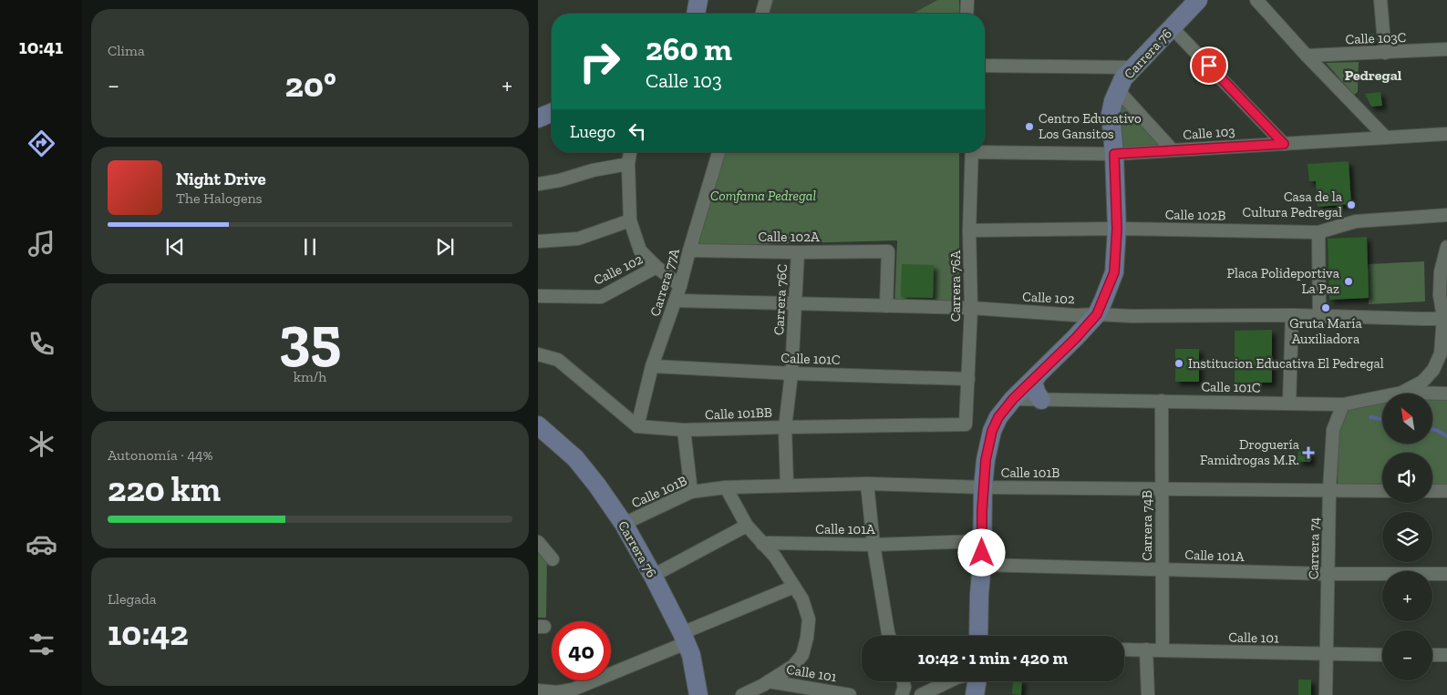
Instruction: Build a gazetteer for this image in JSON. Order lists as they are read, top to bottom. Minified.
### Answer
{"streets":{"street":["Calle 103C","Carrera 76","Calle 103","Calle 102B","Calle 102A","Calle 102","Carrera 77A","Carrera 76A","Carrera 76C","Calle 101C","Calle 101BB","Calle 101B","Carrera 74B","Calle 101A","Carrera 74","Calle 101"]},"crossings":[["Carrera 76","Calle 103"],["Carrera 76","Calle 102B"],["Carrera 76","Calle 102"],["Carrera 76","Calle 101C"],["Carrera 76","Calle 101B"],["Carrera 76","Calle 101A"],["Calle 102B","Carrera 76A"],["Calle 102A","Calle 102"],["Calle 102A","Carrera 77A"],["Calle 102A","Carrera 76C"],["Calle 102","Carrera 77A"],["Calle 102","Carrera 76A"],["Calle 102","Carrera 76C"],["Carrera 77A","Calle 101C"],["Carrera 77A","Calle 101BB"],["Carrera 76A","Calle 101C"],["Carrera 76A","Calle 101BB"],["Carrera 76C","Calle 101C"],["Carrera 76C","Calle 101BB"],["Carrera 76C","Calle 101B"],["Calle 101C","Carrera 74B"],["Calle 101C","Carrera 74"],["Calle 101B","Carrera 74B"],["Calle 101B","Carrera 74"],["Carrera 74B","Calle 101A"],["Carrera 74B","Calle 101"],["Calle 101A","Carrera 74"],["Carrera 74","Calle 101"]],"districts":["Pedregal"],"parks":["Comfama Pedregal"],"places":{"other":["Centro Educativo Los Gansitos","Casa de la Cultura Pedregal","Placa Polideportiva La Paz","Gruta María Auxiliadora","Institucion Educativa El Pedregal"],"health":["Droguería Famidrogas M.R."]},"north":"top left","page":{"tabs":"10:41","tile":["Clima",["35","km/h"],["Autonomía · 44%","220 km"],["Llegada","10:42"]],"turn":["260 m","Calle 103"],"heat":["−","20°","+"],"then":"Luego","song":["Night Drive","The Halogens"],"map_buttons":["+","−"],"limit":"40","trip":"10:42 · 1 min · 420 m"}}
